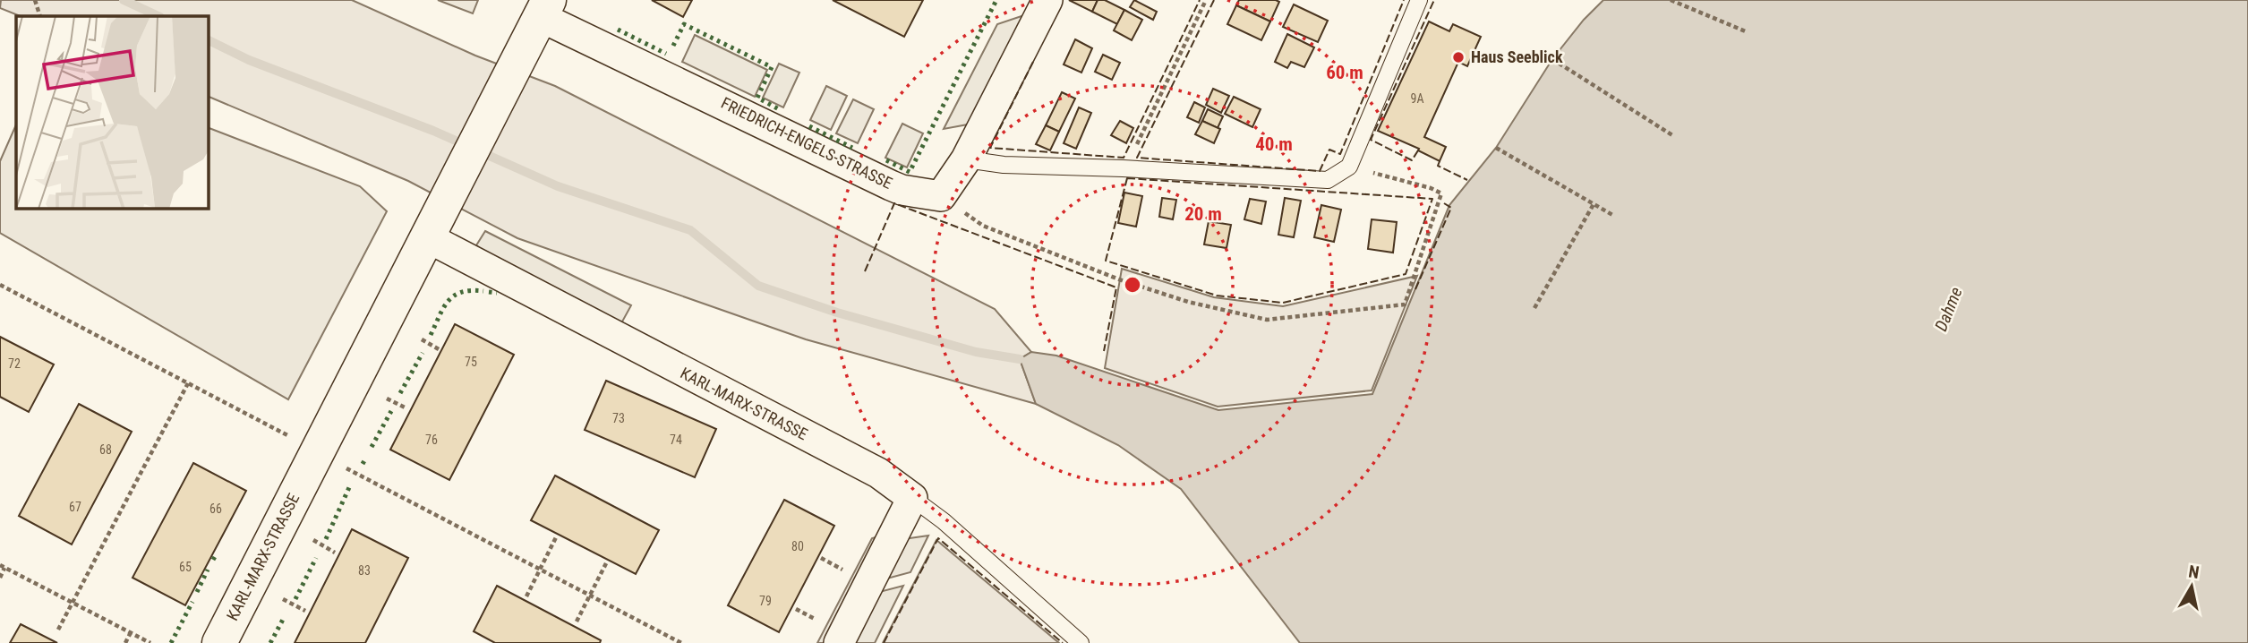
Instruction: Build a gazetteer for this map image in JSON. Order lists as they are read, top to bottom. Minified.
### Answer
{"streets":{"main road":["FRIEDRICH-ENGELS-STRASSE","KARL-MARX-STRASSE"]},"crossings":[["FRIEDRICH-ENGELS-STRASSE","KARL-MARX-STRASSE"]],"water":["Dahme"],"places":["Haus Seeblick"],"house_numbers":["9A","75","72","73","76","74","68","67","66","80","65","83","79"],"north":"top","rings":["60 m","40 m","20 m"]}
